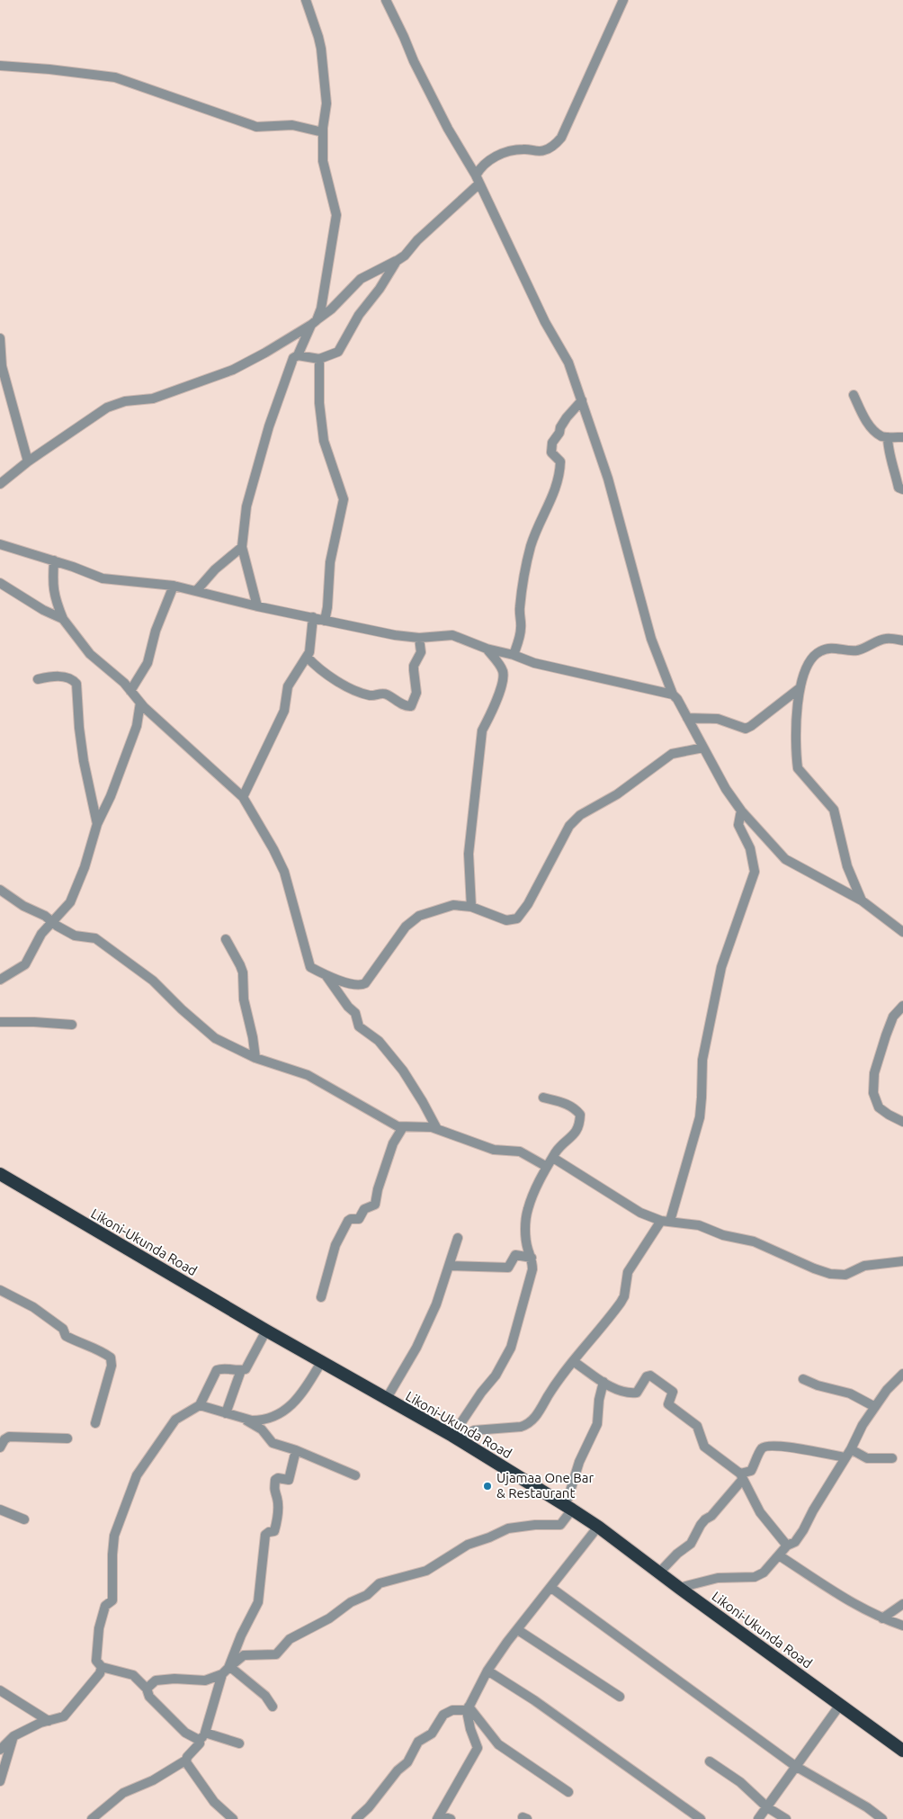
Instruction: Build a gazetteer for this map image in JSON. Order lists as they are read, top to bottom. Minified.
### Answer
{"streets":{"highway":["Likoni-Ukunda Road"]},"places":["Ujamaa One Bar & Restaurant"]}
